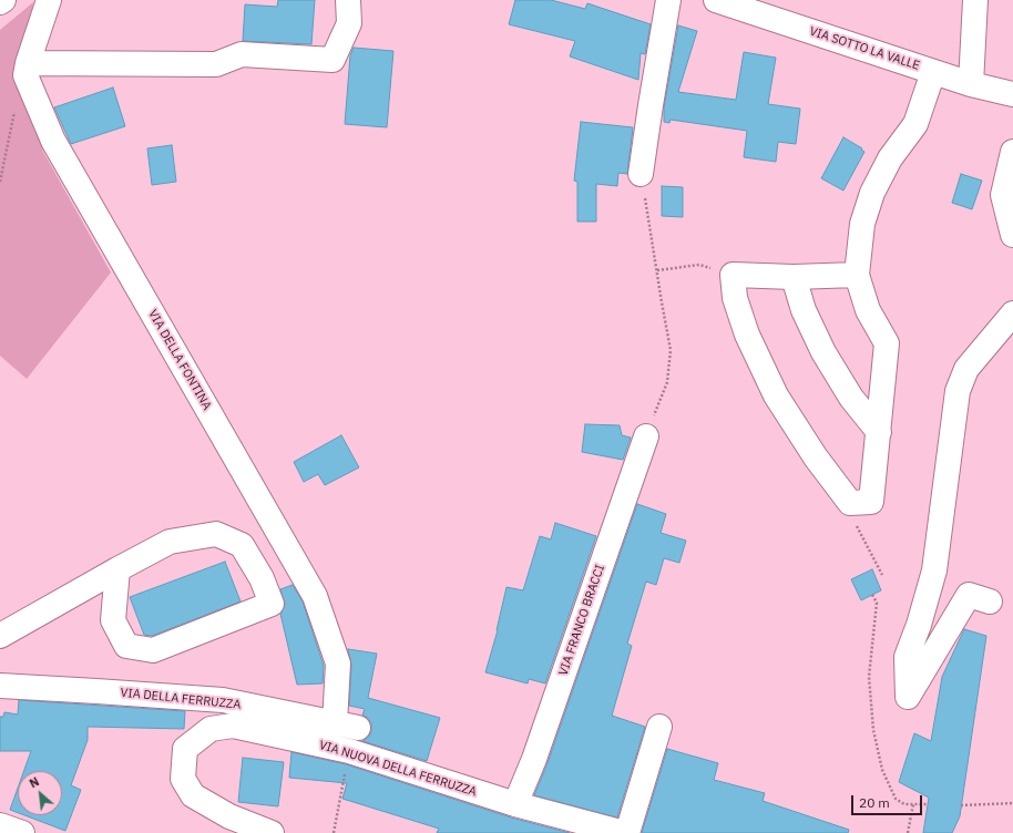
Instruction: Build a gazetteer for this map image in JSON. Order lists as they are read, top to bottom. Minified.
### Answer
{"streets":{"street":["VIA SOTTO LA VALLE","VIA DELLA FONTINA","VIA FRANCO BRACCI","VIA DELLA FERRUZZA","VIA NUOVA DELLA FERRUZZA"]},"crossings":[["VIA DELLA FONTINA","VIA DELLA FERRUZZA"],["VIA FRANCO BRACCI","VIA NUOVA DELLA FERRUZZA"]],"scale_bar":"20 m","north":"top left"}
